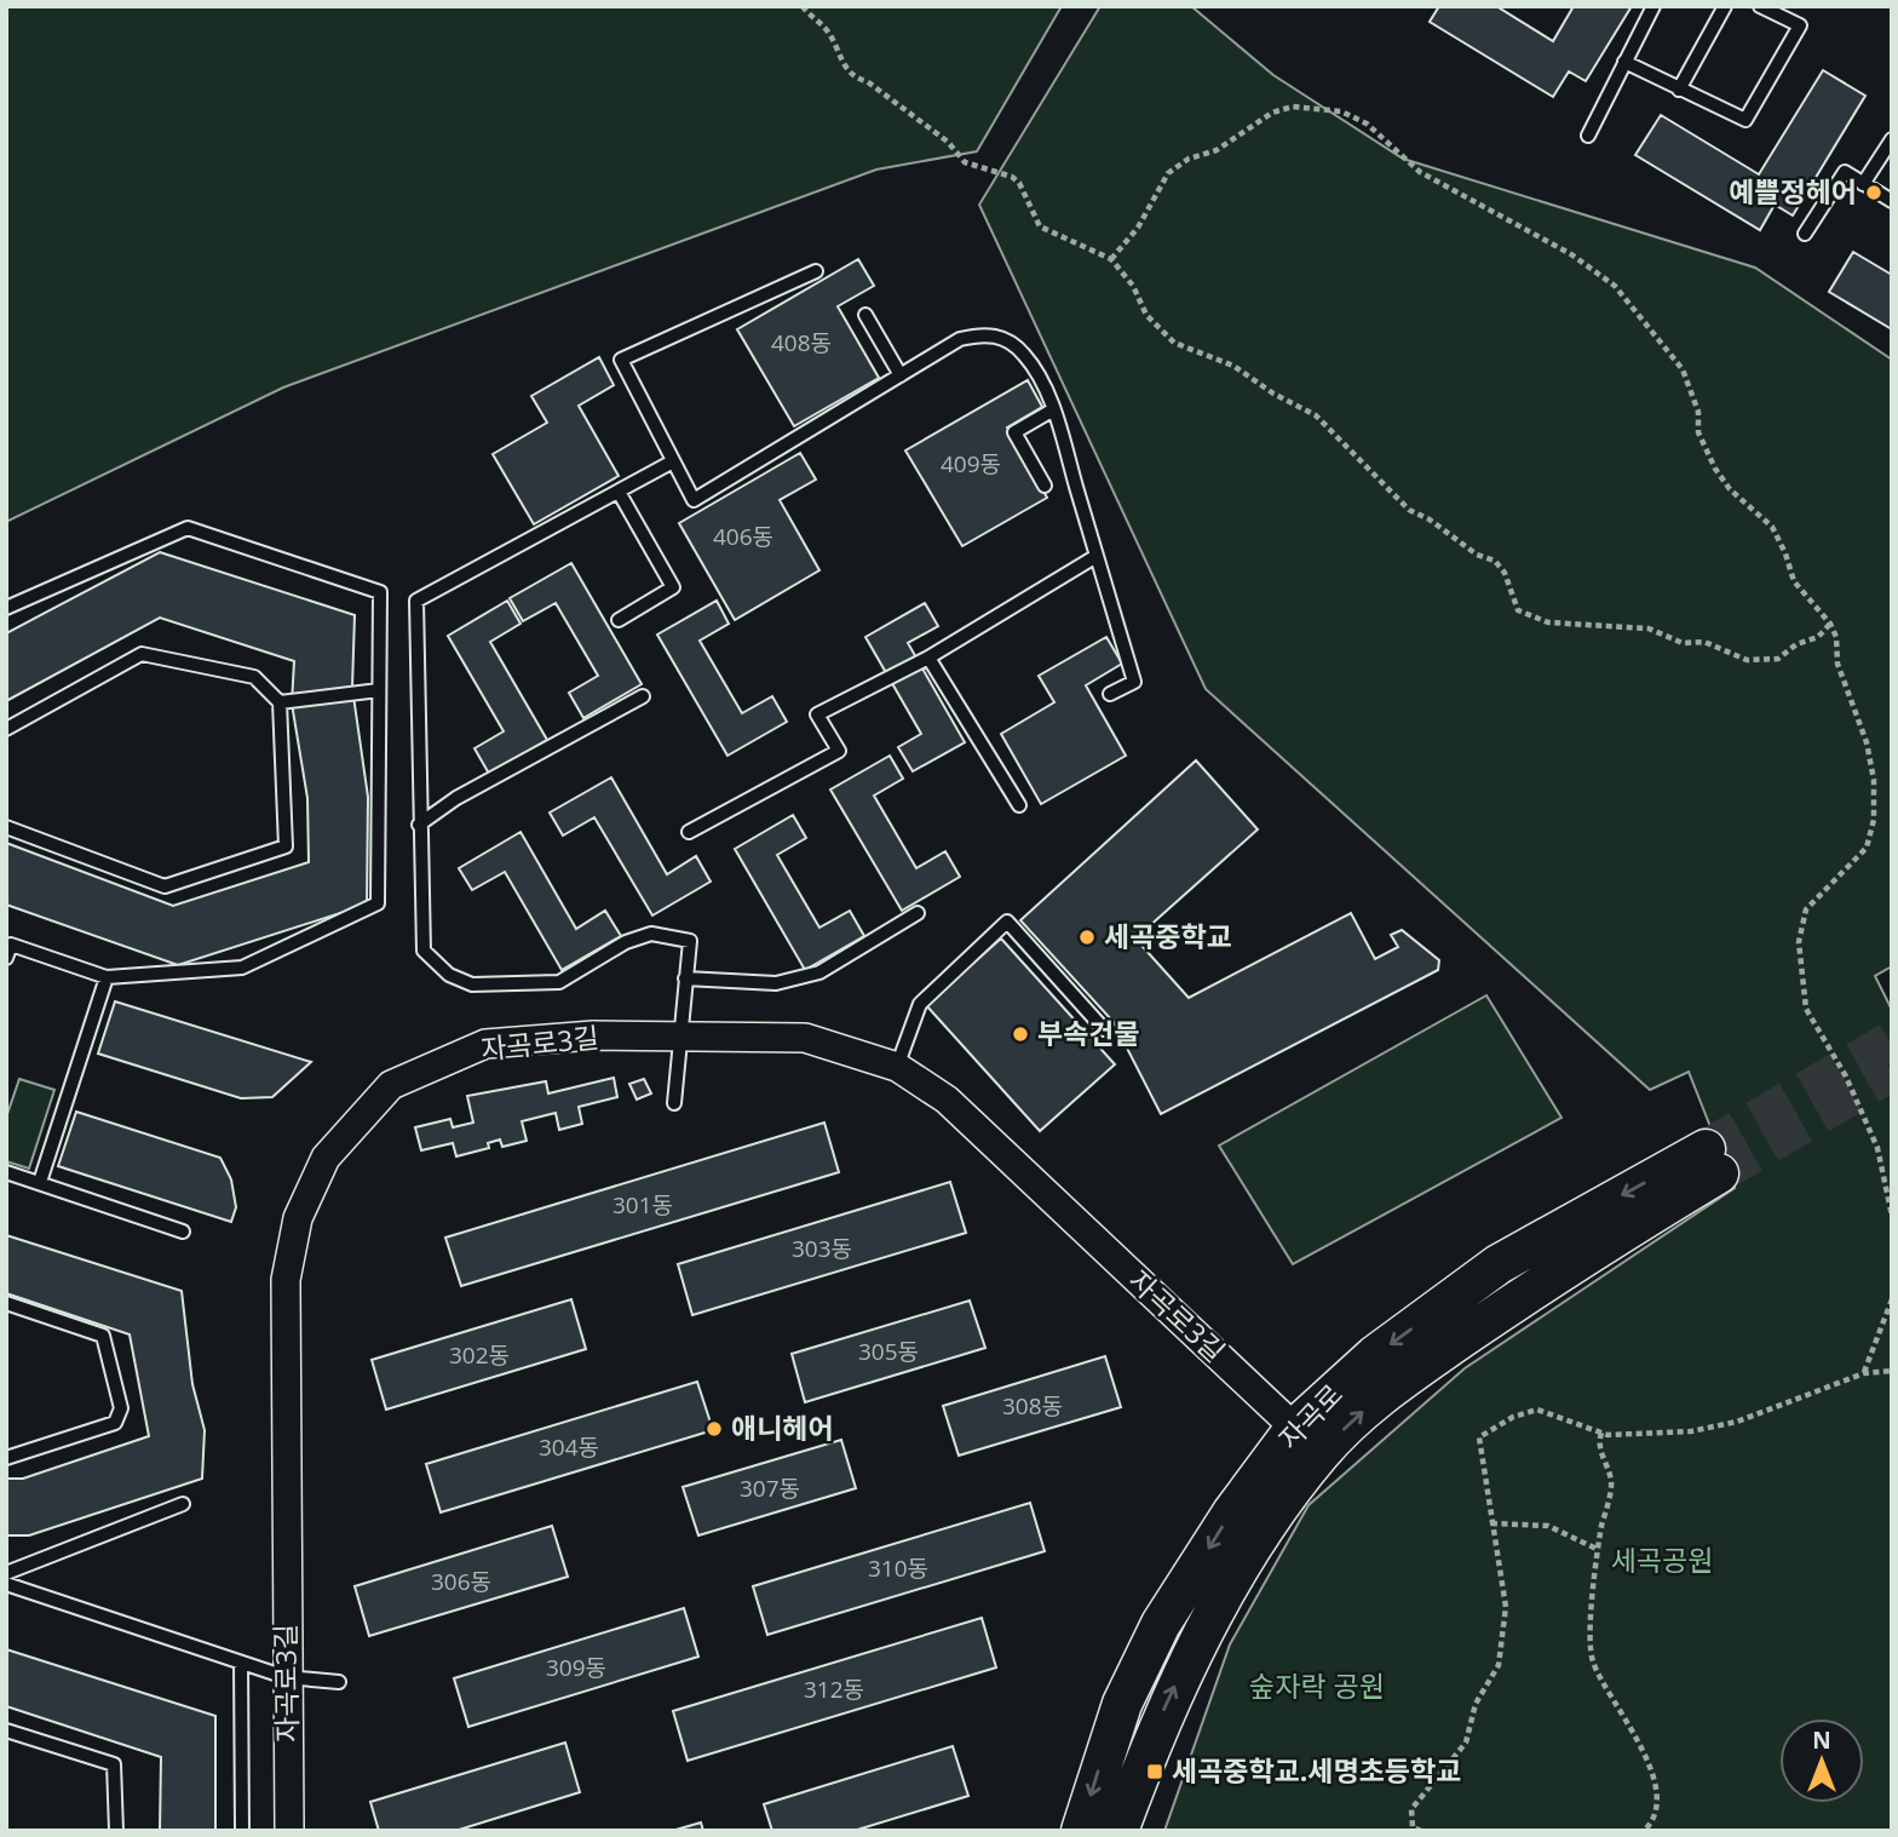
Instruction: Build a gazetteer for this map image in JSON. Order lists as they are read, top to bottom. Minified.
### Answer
{"streets":{"main road":["자곡로"],"street":["자곡로3길"]},"crossings":[["자곡로3길","자곡로"]],"parks":["세곡공원","숲자락 공원"],"places":{"other":["예쁠정헤어","세곡중학교","부속건물","애니헤어"],"transit":["세곡중학교.세명초등학교"]},"house_numbers":["408동","409동","406동","301동","303동","305동","302동","308동","304동","307동","310동","306동","309동","312동"],"north":"top"}
